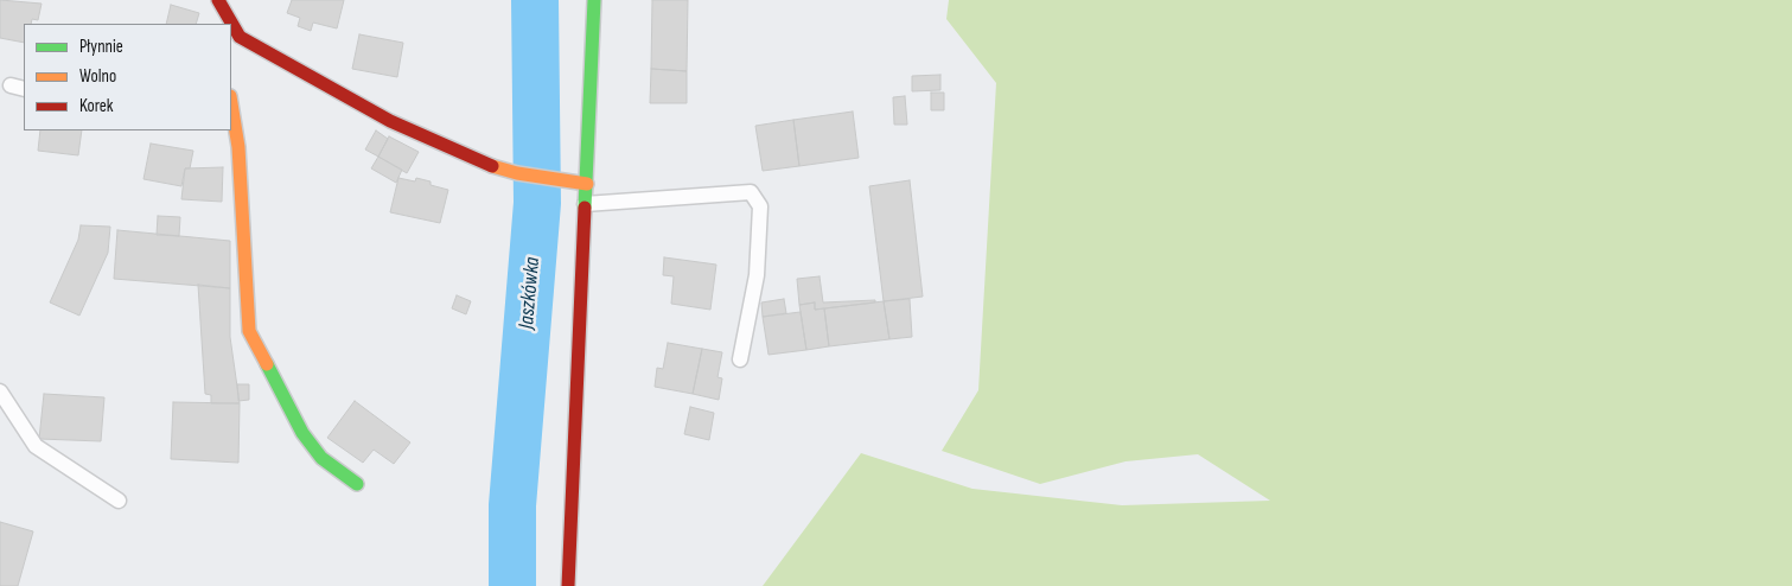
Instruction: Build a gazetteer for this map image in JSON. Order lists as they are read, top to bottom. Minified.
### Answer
{"water":["Jaszkówka"],"legend":["Płynnie","Wolno","Korek"]}
